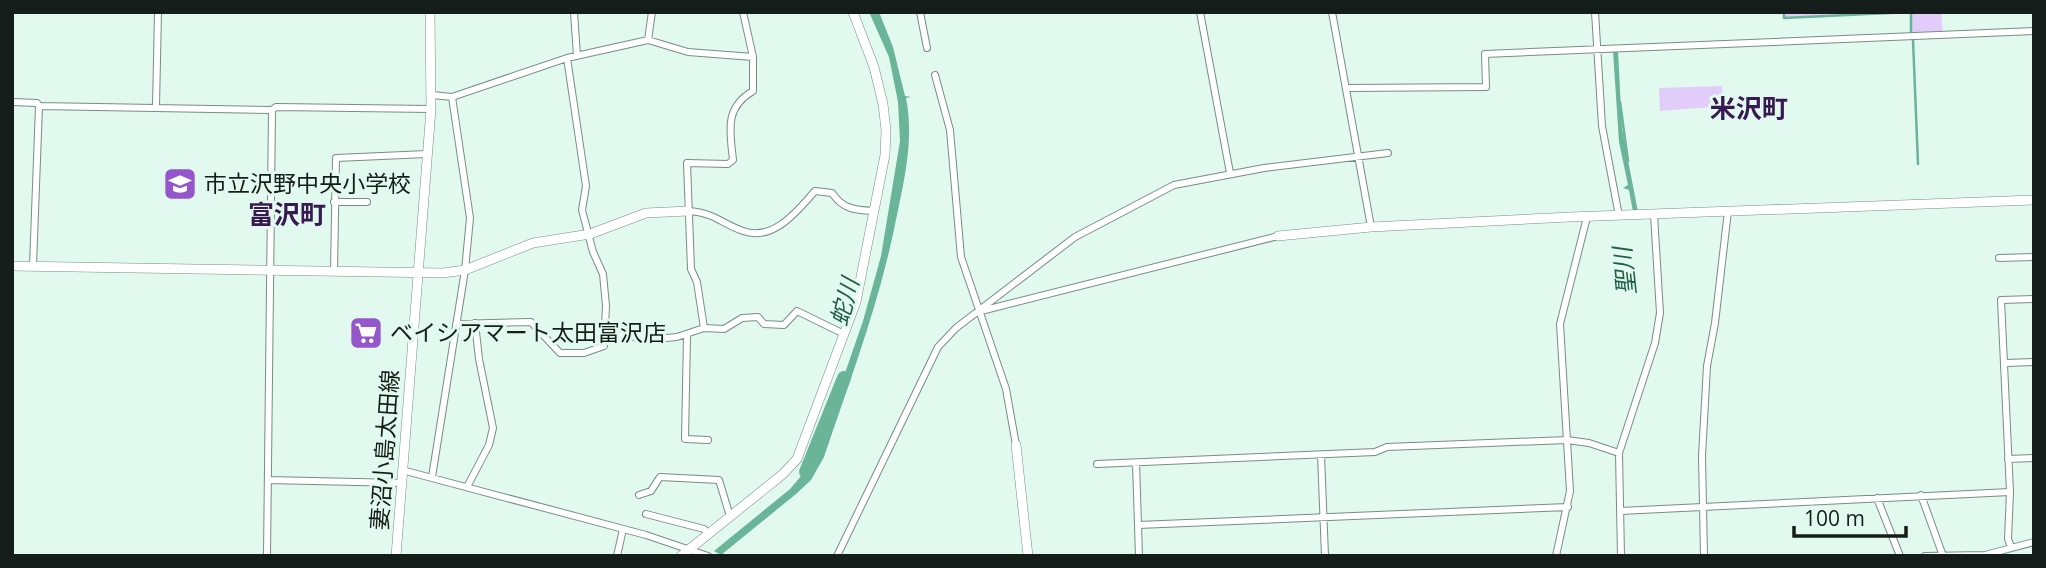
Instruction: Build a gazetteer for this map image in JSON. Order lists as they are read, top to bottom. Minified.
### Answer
{"streets":{"street":["妻沼小島太田線"]},"districts":["米沢町","富沢町"],"water":["聖川","蛇川"],"places":{"school or university":["市立沢野中央小学校"],"supermarket":["ベイシアマート太田富沢店"]},"scale_bar":"100 m"}
